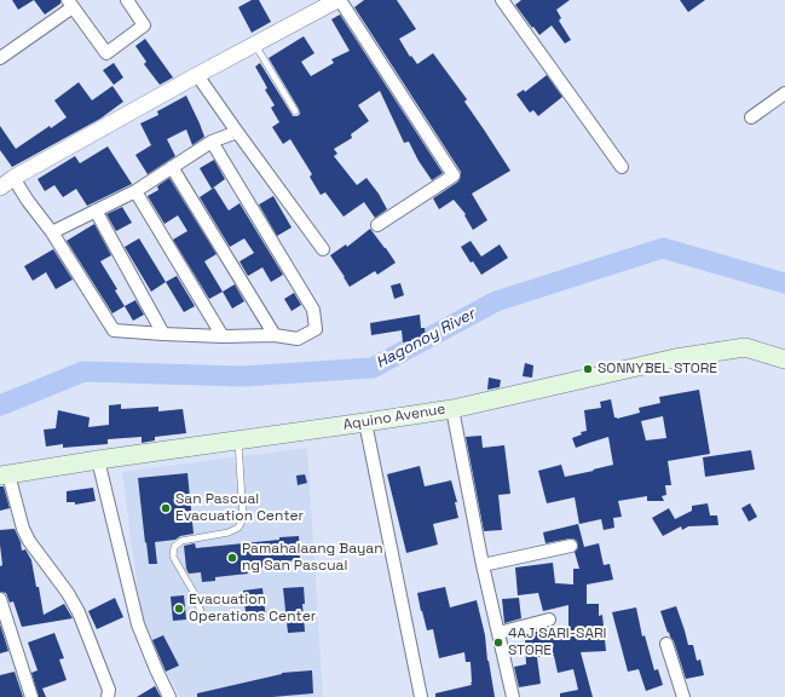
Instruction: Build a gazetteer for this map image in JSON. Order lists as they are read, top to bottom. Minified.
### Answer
{"streets":{"main road":["Aquino Avenue"]},"water":["Hagonoy River"],"places":["SONNYBEL STORE","San Pascual Evacuation Center","Pamahalaang Bayan ng San Pascual","Evacuation Operations Center","4AJ SARI-SARI STORE"]}
